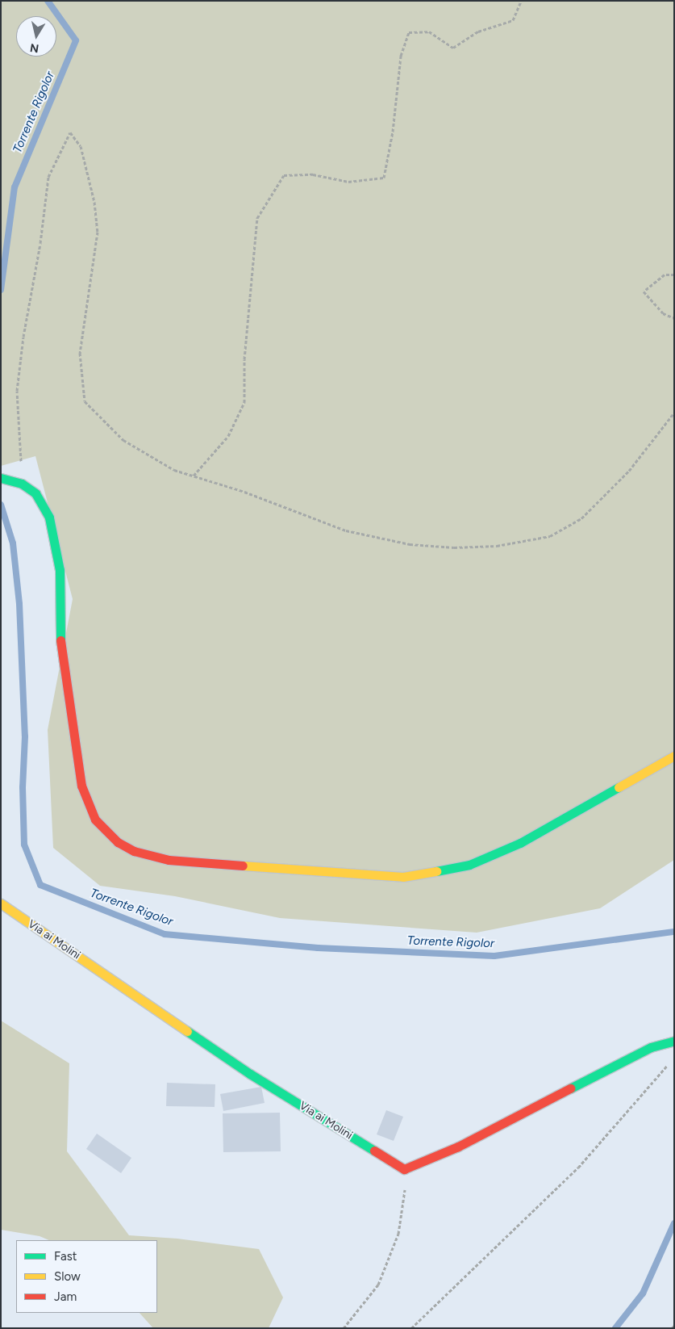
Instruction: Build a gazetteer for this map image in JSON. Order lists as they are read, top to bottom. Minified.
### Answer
{"streets":{"main road":["Via ai Molini"]},"water":["Torrente Rigolor"],"legend":["Fast","Slow","Jam"],"north":"bottom"}
